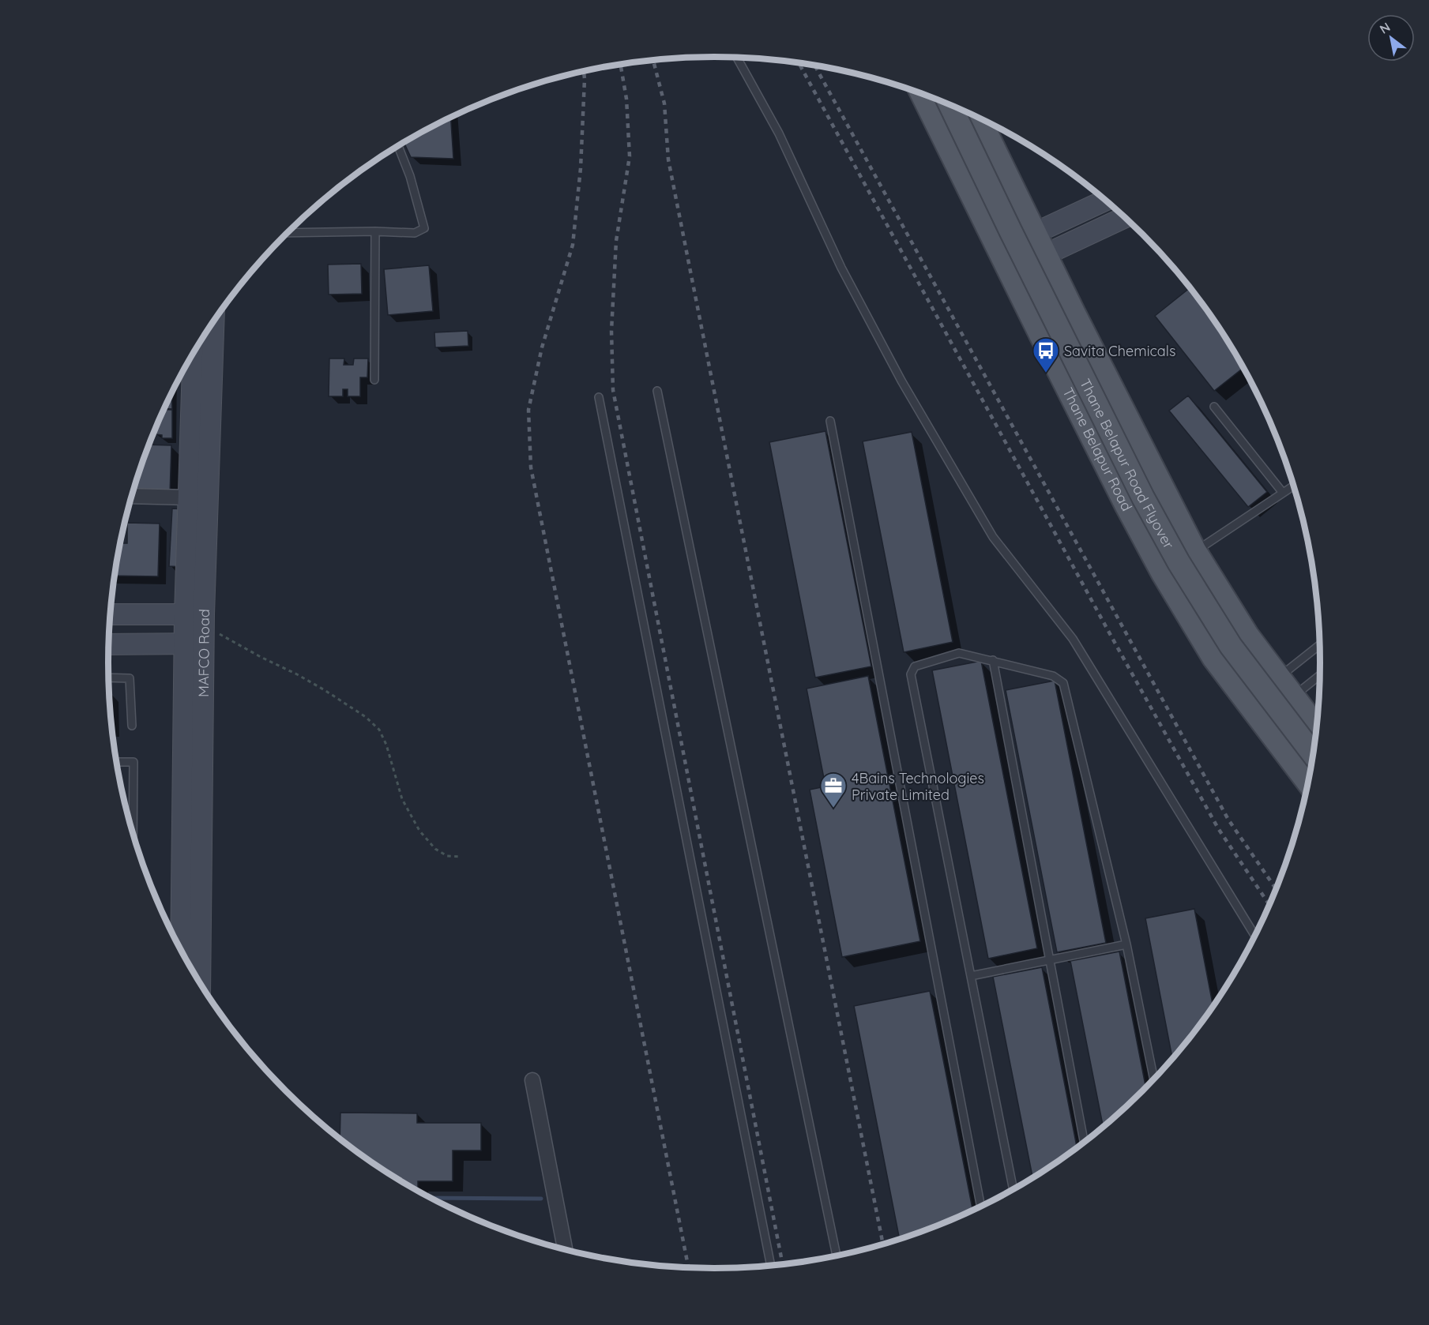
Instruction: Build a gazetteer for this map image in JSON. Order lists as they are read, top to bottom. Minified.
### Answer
{"streets":{"main road":["Thane Belapur Road","Thane Belapur Road Flyover","MAFCO Road"]},"places":{"bus stop":["Savita Chemicals"],"office":["4Bains Technologies Private Limited"]},"north":"top left"}
